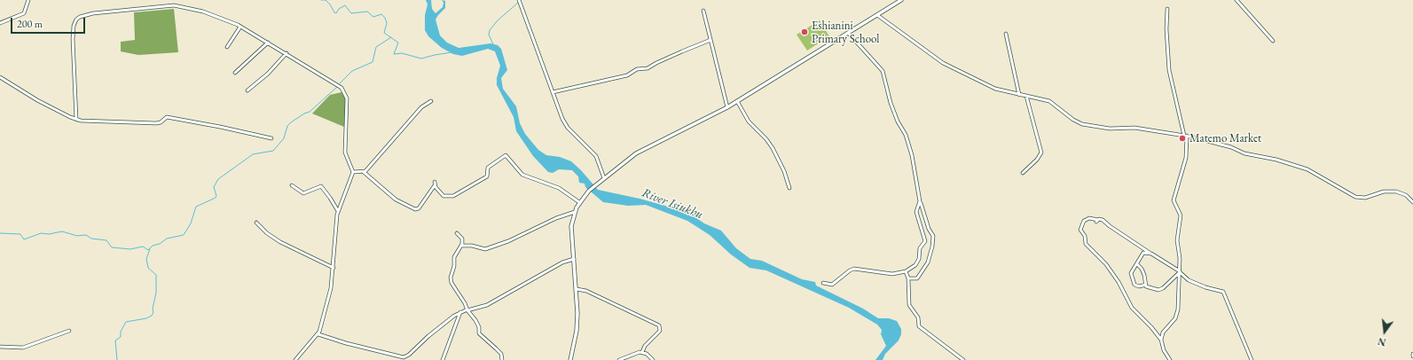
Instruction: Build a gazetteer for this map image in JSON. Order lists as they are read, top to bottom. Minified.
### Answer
{"water":["River Isiukhu"],"places":["Eshianini Primary School","Matemo Market"],"scale_bar":"200 m","north":"bottom"}
